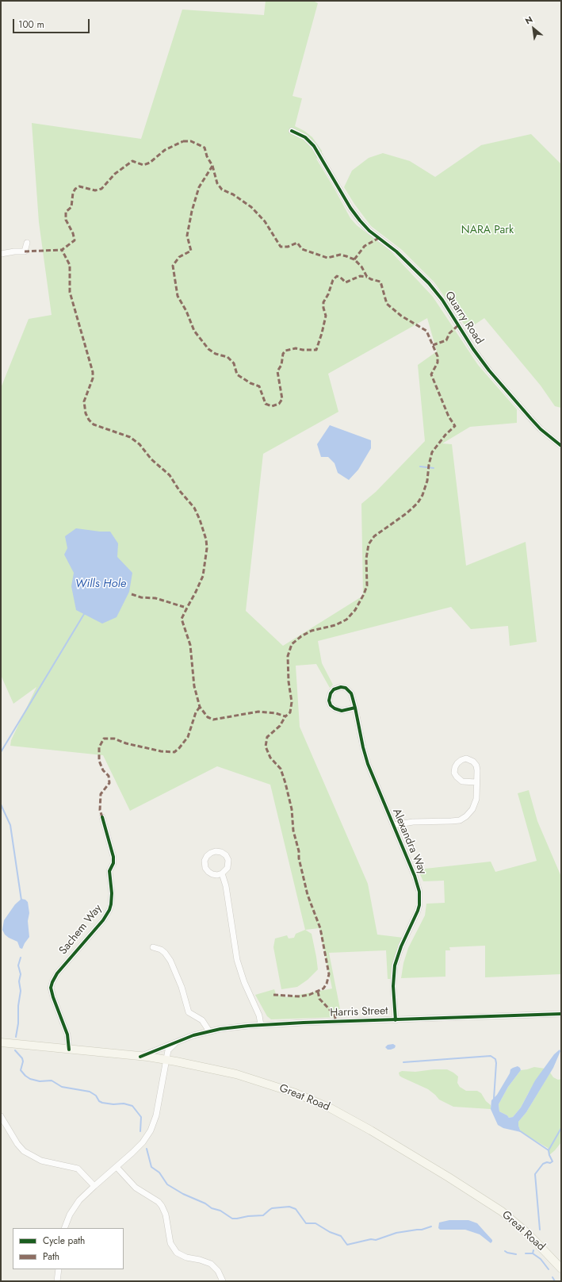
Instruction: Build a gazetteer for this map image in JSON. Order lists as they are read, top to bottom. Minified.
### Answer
{"streets":{"main road":["Great Road"],"street":["Quarry Road","Alexandra Way","Sachem Way","Harris Street"]},"crossings":[["Alexandra Way","Harris Street"],["Sachem Way","Great Road"],["Harris Street","Great Road"]],"water":["Wills Hole"],"parks":["NARA Park"],"legend":["Cycle path","Path"],"scale_bar":"100 m","north":"top left"}
